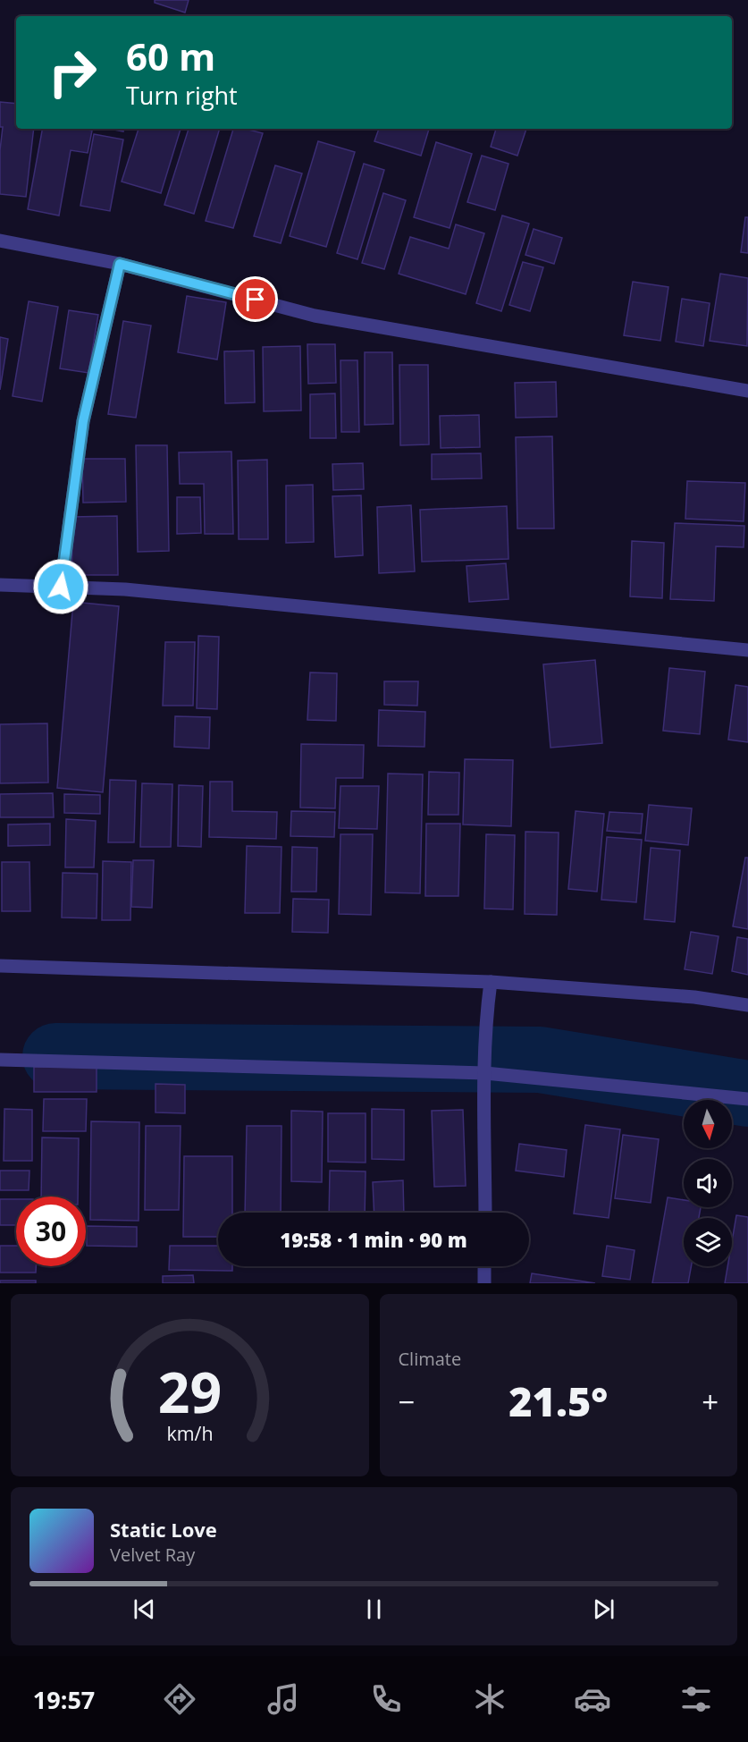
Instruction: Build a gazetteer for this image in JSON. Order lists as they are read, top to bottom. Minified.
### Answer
{"north":"bottom","page":{"turn":["60 m","Turn right"],"limit":"30","trip":"19:58 · 1 min · 90 m","tile":"Climate","heat":["−","21.5°","+"],"song":["Static Love","Velvet Ray"],"tabs":"19:57","gauge":["29","km/h"]}}
